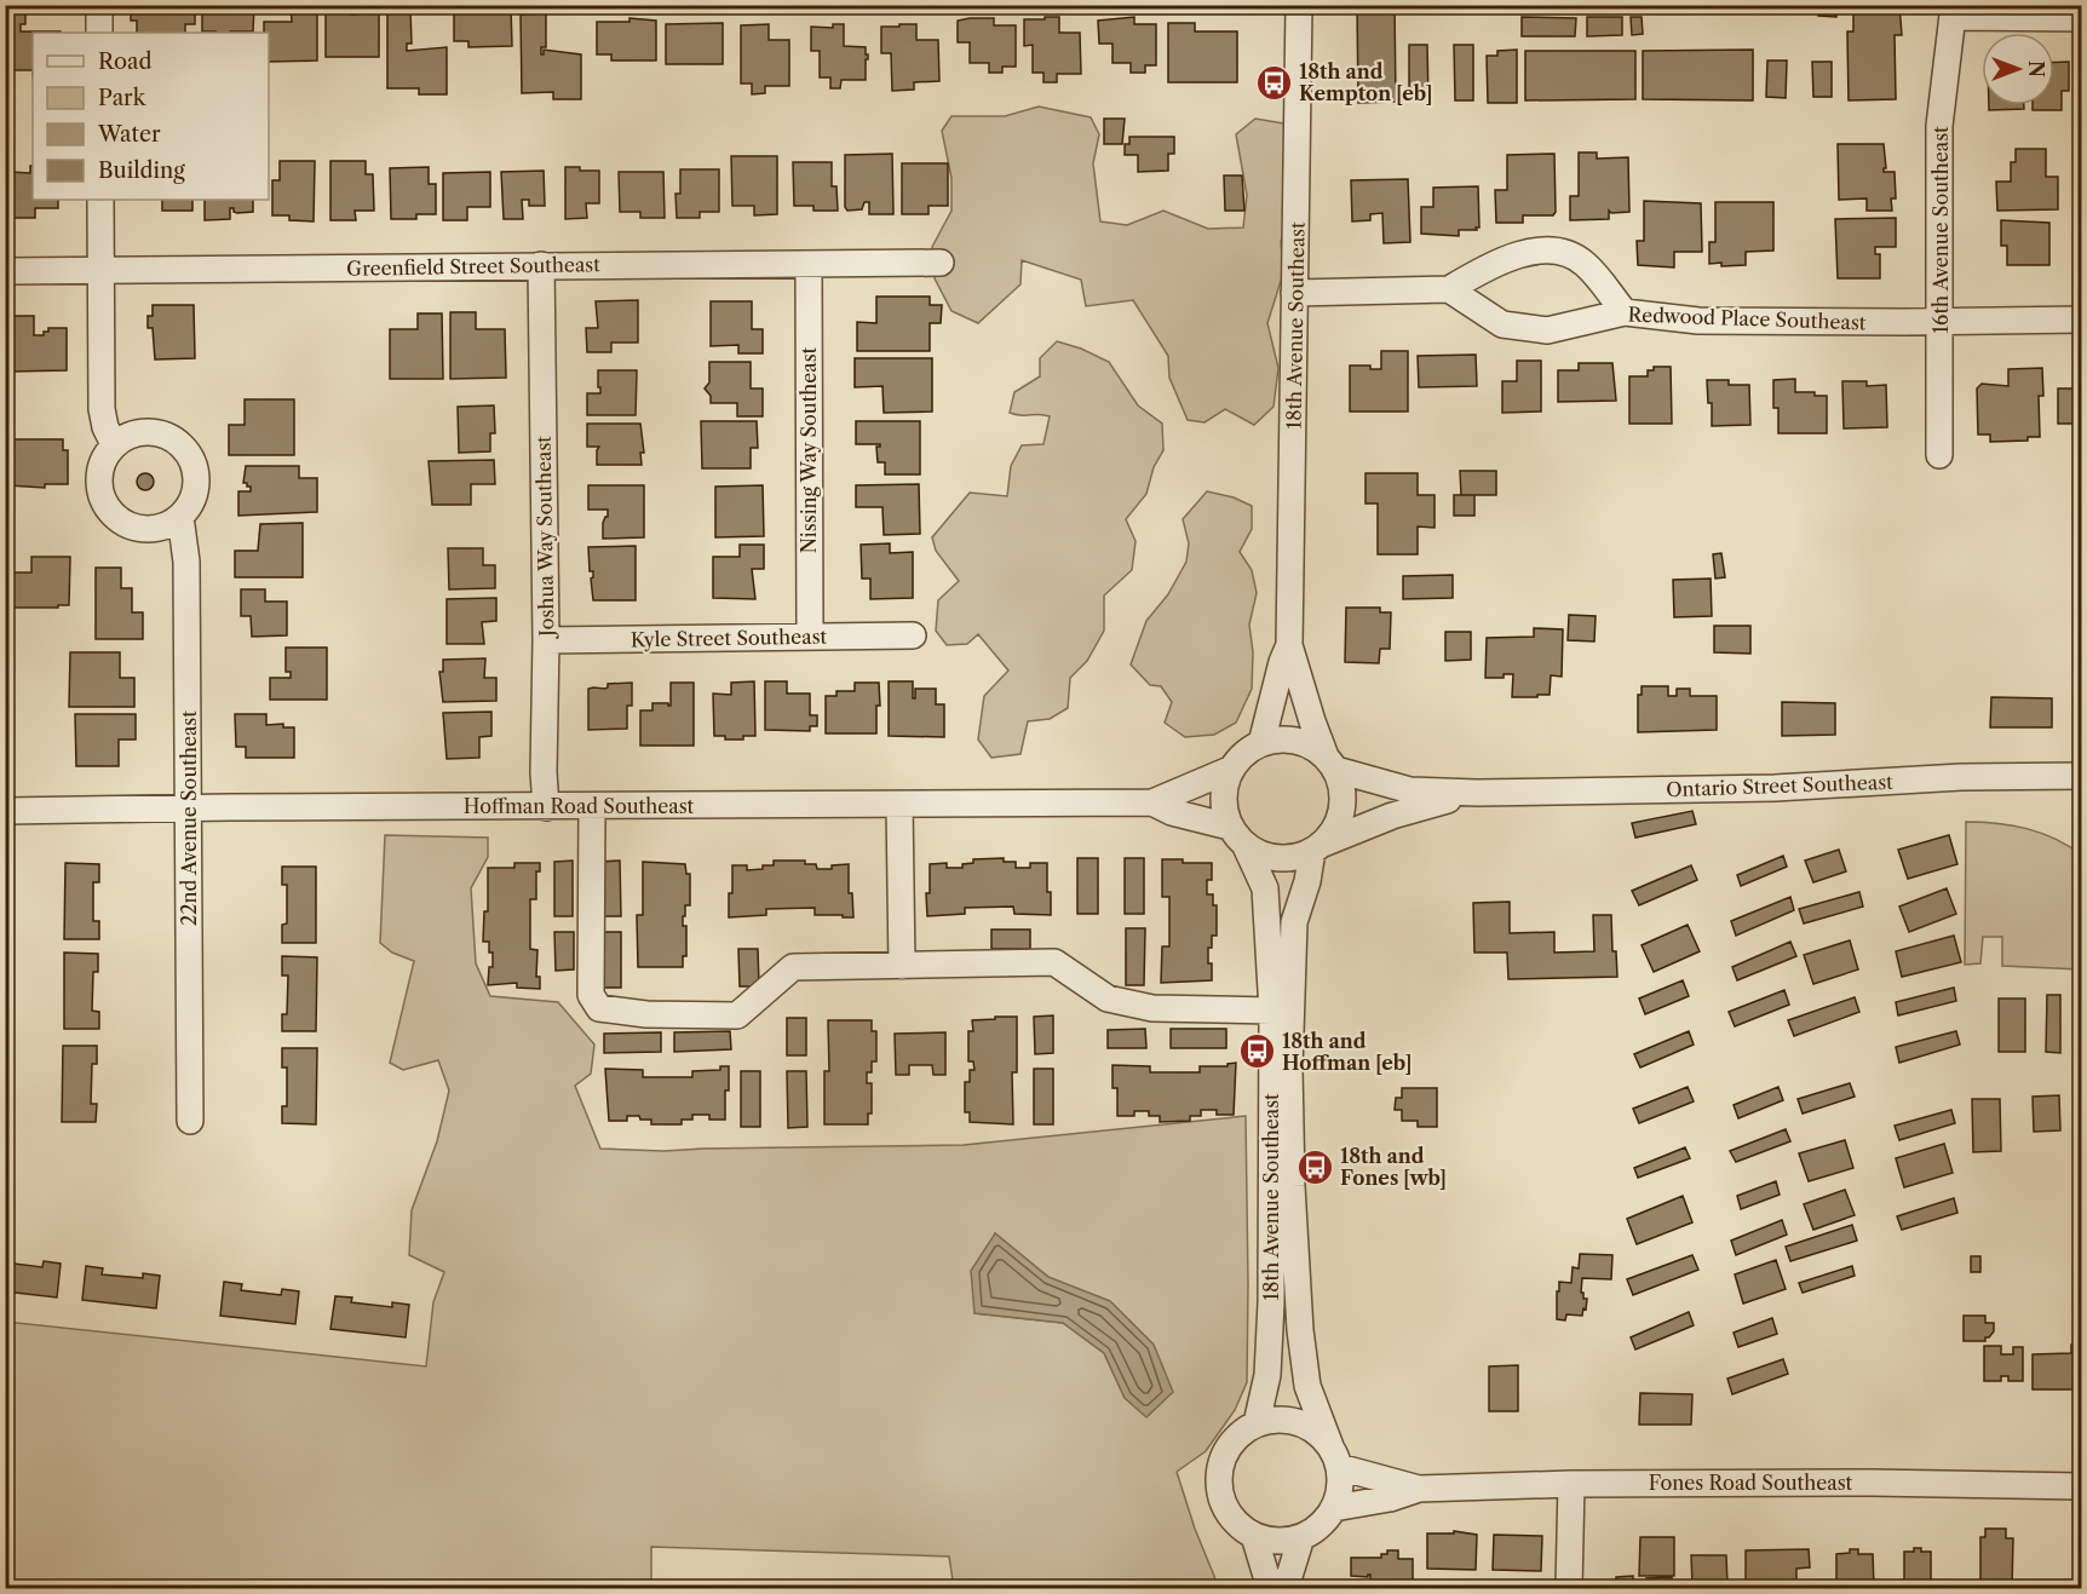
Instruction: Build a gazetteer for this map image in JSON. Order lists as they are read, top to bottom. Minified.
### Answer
{"streets":{"street":["16th Avenue Southeast","Greenfield Street Southeast","Redwood Place Southeast","18th Avenue Southeast","Nissing Way Southeast","Joshua Way Southeast","Kyle Street Southeast","Ontario Street Southeast","Hoffman Road Southeast","22nd Avenue Southeast","Fones Road Southeast"]},"crossings":[["16th Avenue Southeast","Redwood Place Southeast"],["Greenfield Street Southeast","Nissing Way Southeast"],["Greenfield Street Southeast","Joshua Way Southeast"],["18th Avenue Southeast","Ontario Street Southeast"],["18th Avenue Southeast","Hoffman Road Southeast"],["18th Avenue Southeast","Fones Road Southeast"],["Nissing Way Southeast","Kyle Street Southeast"],["Joshua Way Southeast","Kyle Street Southeast"],["Joshua Way Southeast","Hoffman Road Southeast"],["Ontario Street Southeast","Hoffman Road Southeast"],["Hoffman Road Southeast","22nd Avenue Southeast"]],"places":{"bus stop":["18th and Kempton [eb]","18th and Hoffman [eb]","18th and Fones [wb]"]},"legend":["Road","Park","Water","Building"],"north":"right"}
